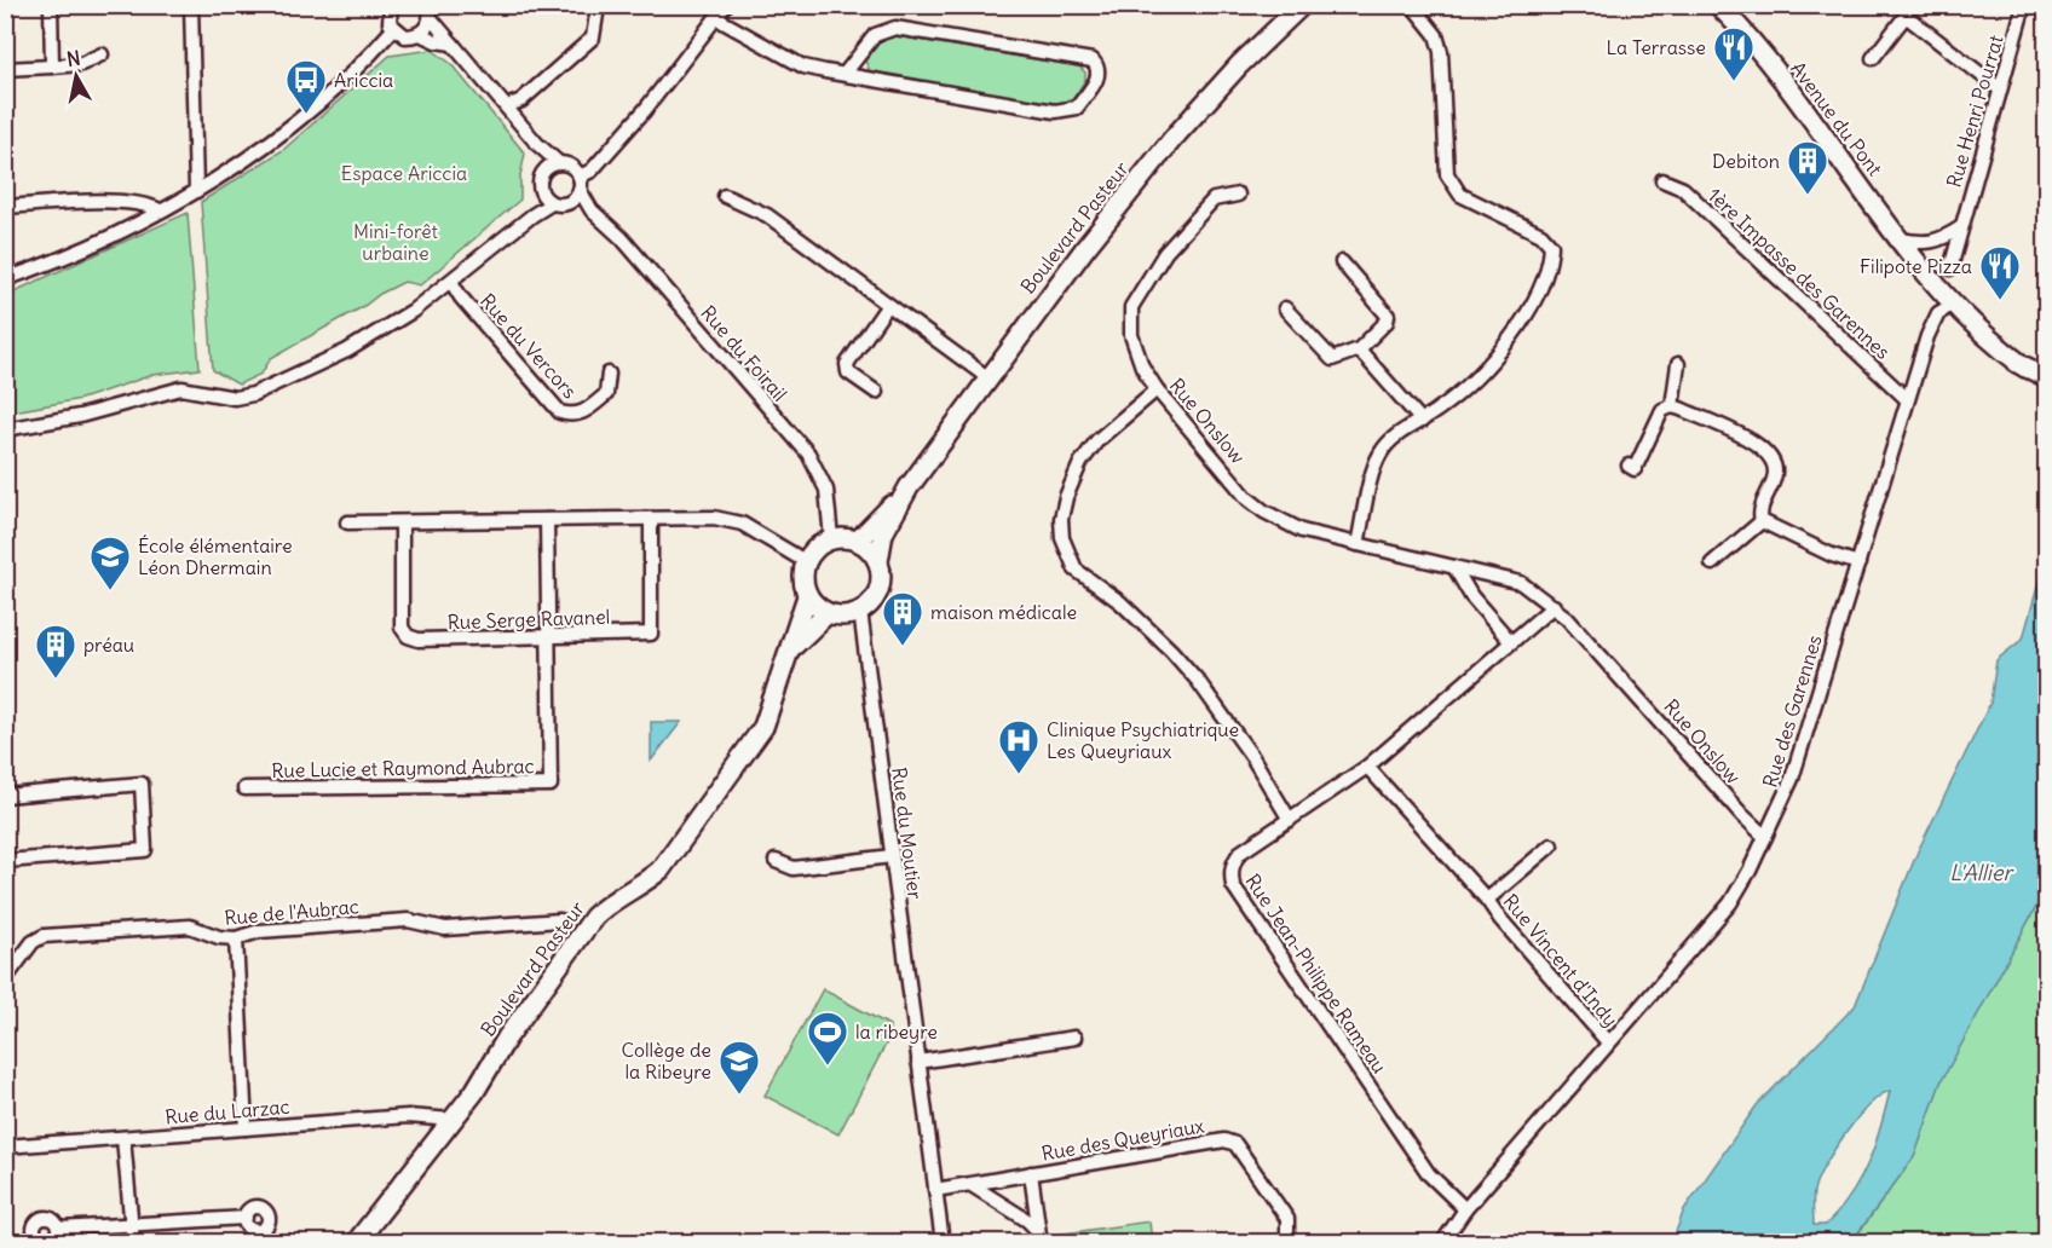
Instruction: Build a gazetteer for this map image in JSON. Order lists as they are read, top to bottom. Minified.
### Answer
{"streets":{"main road":["Avenue du Pont","Boulevard Pasteur"],"street":["Rue Henri Pourrat","1ère Impasse des Garennes","Rue du Vercors","Rue du Foirail","Rue Onslow","Rue Serge Ravanel","Rue des Garennes","Rue Lucie et Raymond Aubrac","Rue du Moutier","Rue de l'Aubrac","Rue Vincent d'Indy","Rue Jean-Philippe Rameau","Rue du Larzac","Rue des Queyriaux"]},"crossings":[["Avenue du Pont","Rue des Garennes"],["Boulevard Pasteur","Rue du Foirail"],["Boulevard Pasteur","Rue du Moutier"],["Boulevard Pasteur","Rue du Larzac"],["1ère Impasse des Garennes","Rue des Garennes"],["Rue du Foirail","Rue du Moutier"],["Rue Onslow","Rue des Garennes"],["Rue Serge Ravanel","Rue Lucie et Raymond Aubrac"],["Rue des Garennes","Rue Vincent d'Indy"],["Rue des Garennes","Rue Jean-Philippe Rameau"],["Rue du Moutier","Rue des Queyriaux"],["Rue Vincent d'Indy","Rue Jean-Philippe Rameau"]],"water":["L'Allier"],"parks":["Espace Ariccia","Mini-forêt urbaine"],"places":{"restaurant":["La Terrasse","Filipote Pizza"],"bus stop":["Ariccia"],"building":["Debiton","maison médicale","préau"],"school or university":["École élémentaire Léon Dhermain","Collège de la Ribeyre"],"hospital":["Clinique Psychiatrique Les Queyriaux"],"sports":["la ribeyre"]},"north":"top"}
